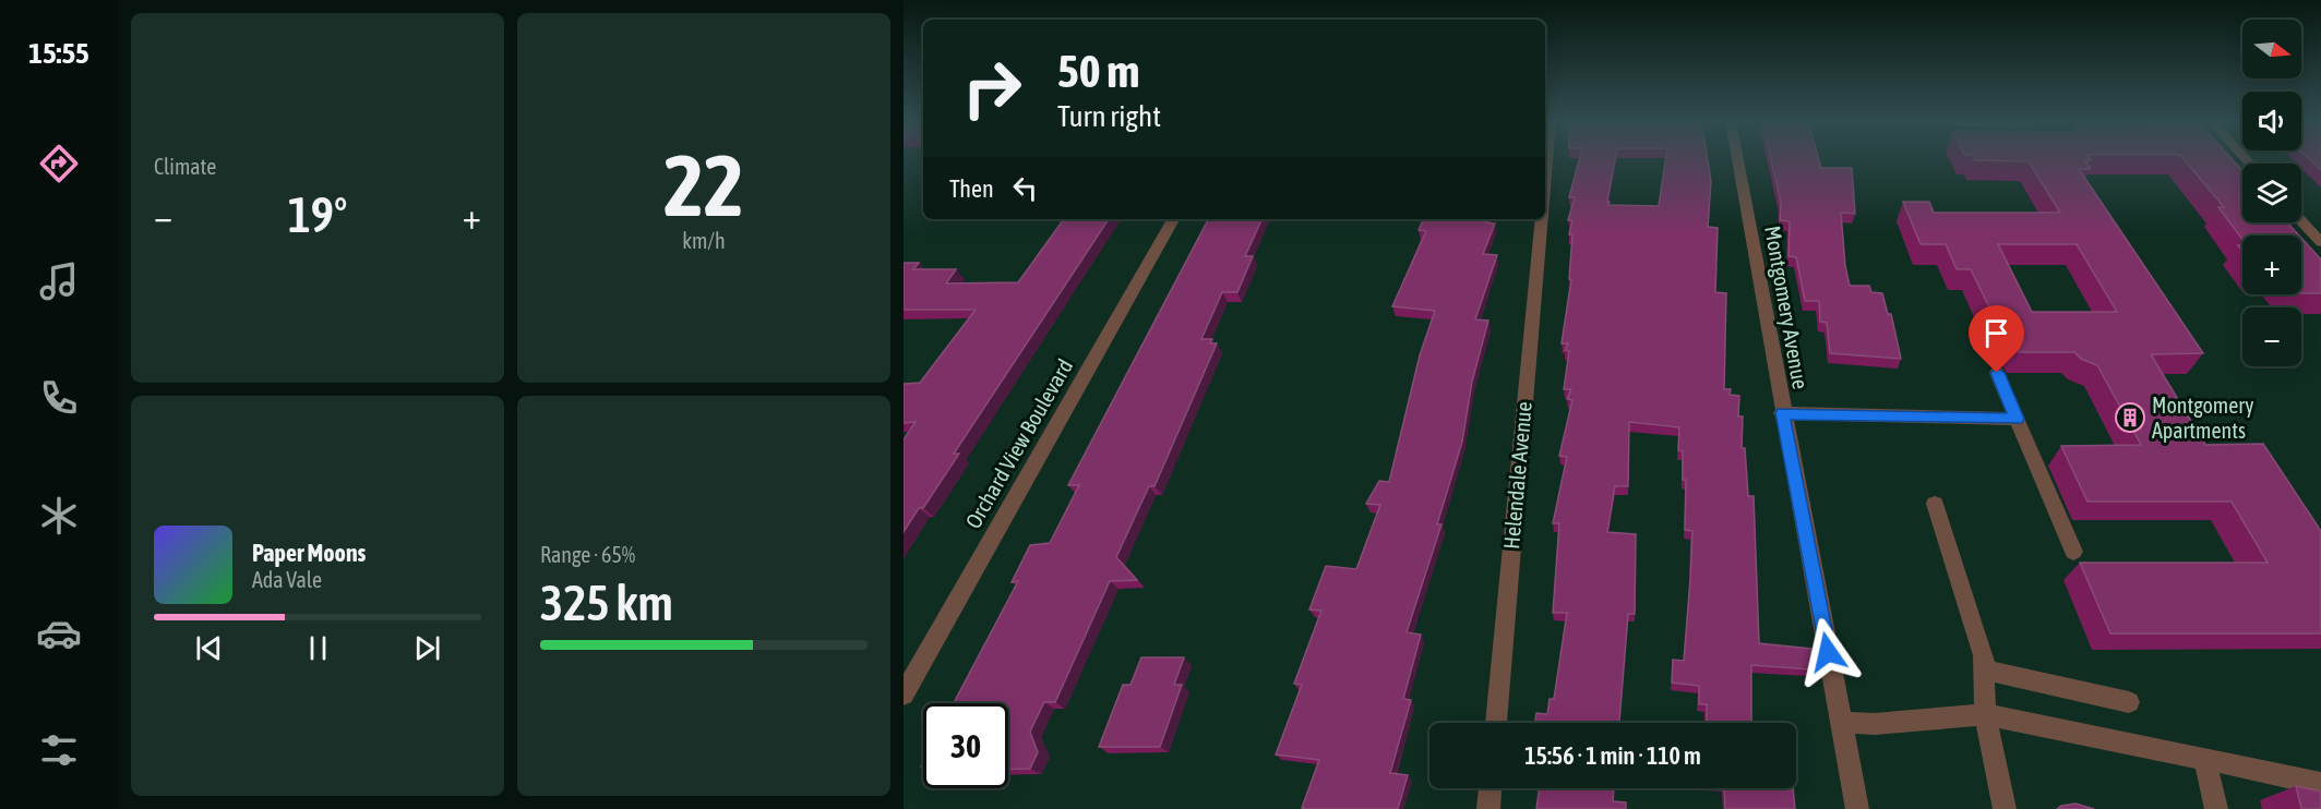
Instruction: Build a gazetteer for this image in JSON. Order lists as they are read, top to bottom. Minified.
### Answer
{"streets":{"street":["Montgomery Avenue","Orchard View Boulevard","Helendale Avenue"]},"places":{"building":["Montgomery Apartments"]},"north":"right","page":{"tabs":"15:55","tile":["Climate",["22","km/h"],["Range · 65%","325 km"]],"map_buttons":["+","−"],"turn":["50 m","Turn right"],"then":"Then","heat":["−","19°","+"],"song":["Paper Moons","Ada Vale"],"limit":"30","trip":"15:56 · 1 min · 110 m"}}
